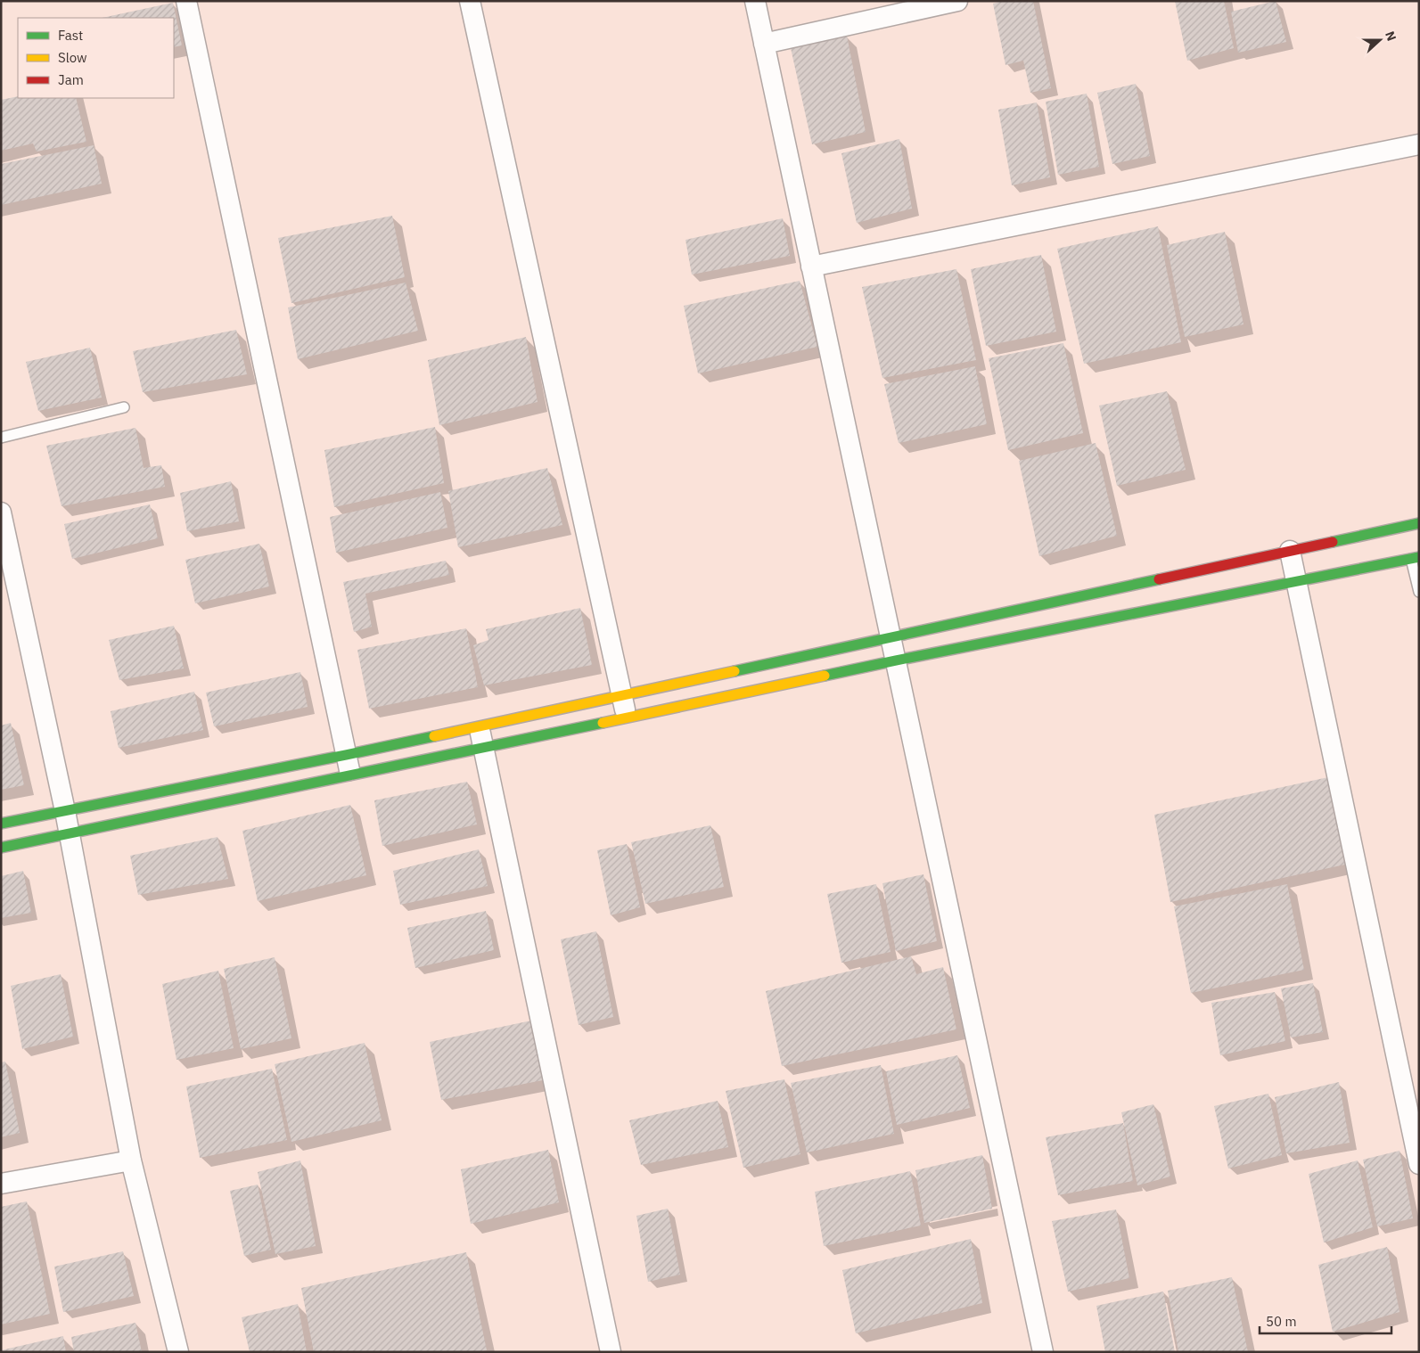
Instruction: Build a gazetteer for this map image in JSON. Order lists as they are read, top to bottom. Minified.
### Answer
{"legend":["Fast","Slow","Jam"],"scale_bar":"50 m","north":"right"}
